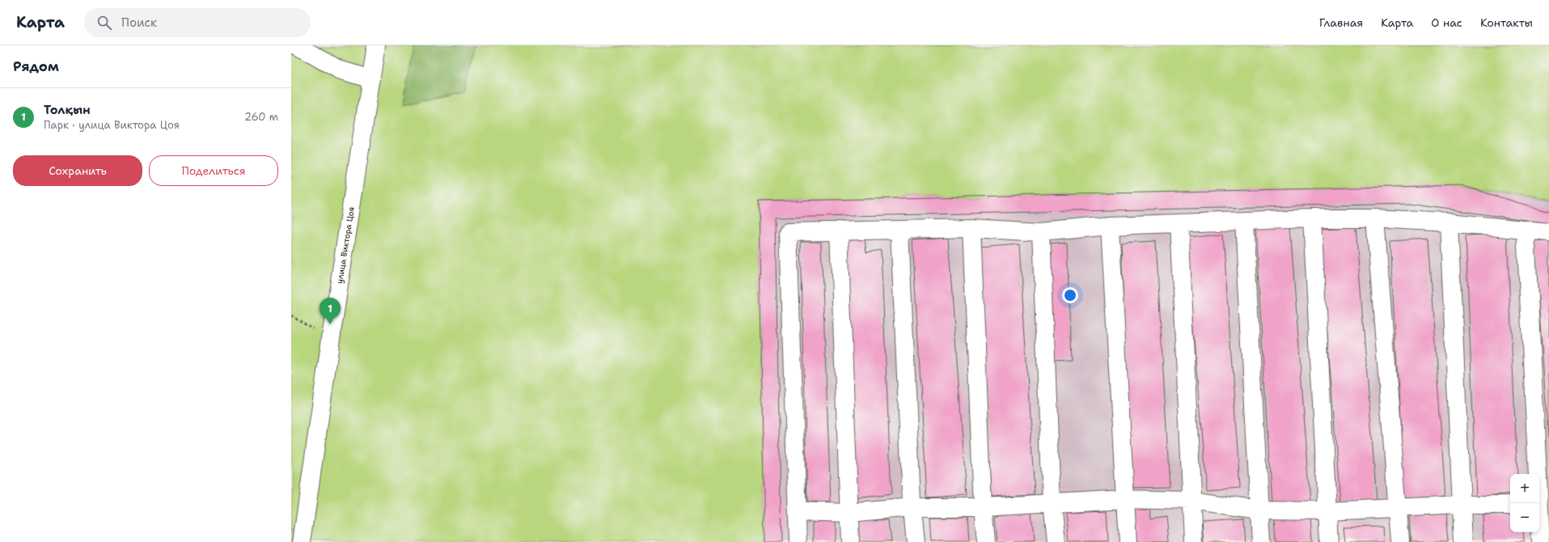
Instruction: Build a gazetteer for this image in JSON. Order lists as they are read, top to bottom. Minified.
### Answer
{"streets":{"street":["улица Виктора Цоя"]},"page":{"header":"Карта","search":"Поиск","nav":["Главная","Карта","О нас","Контакты"],"heading":"Рядом","list":[{"mark":"1","name":"Толқын","note":"Парк · улица Виктора Цоя","value":"260 m"}],"buttons":["Сохранить","Поделиться"],"pins":"1","map_buttons":["+","−"]}}
